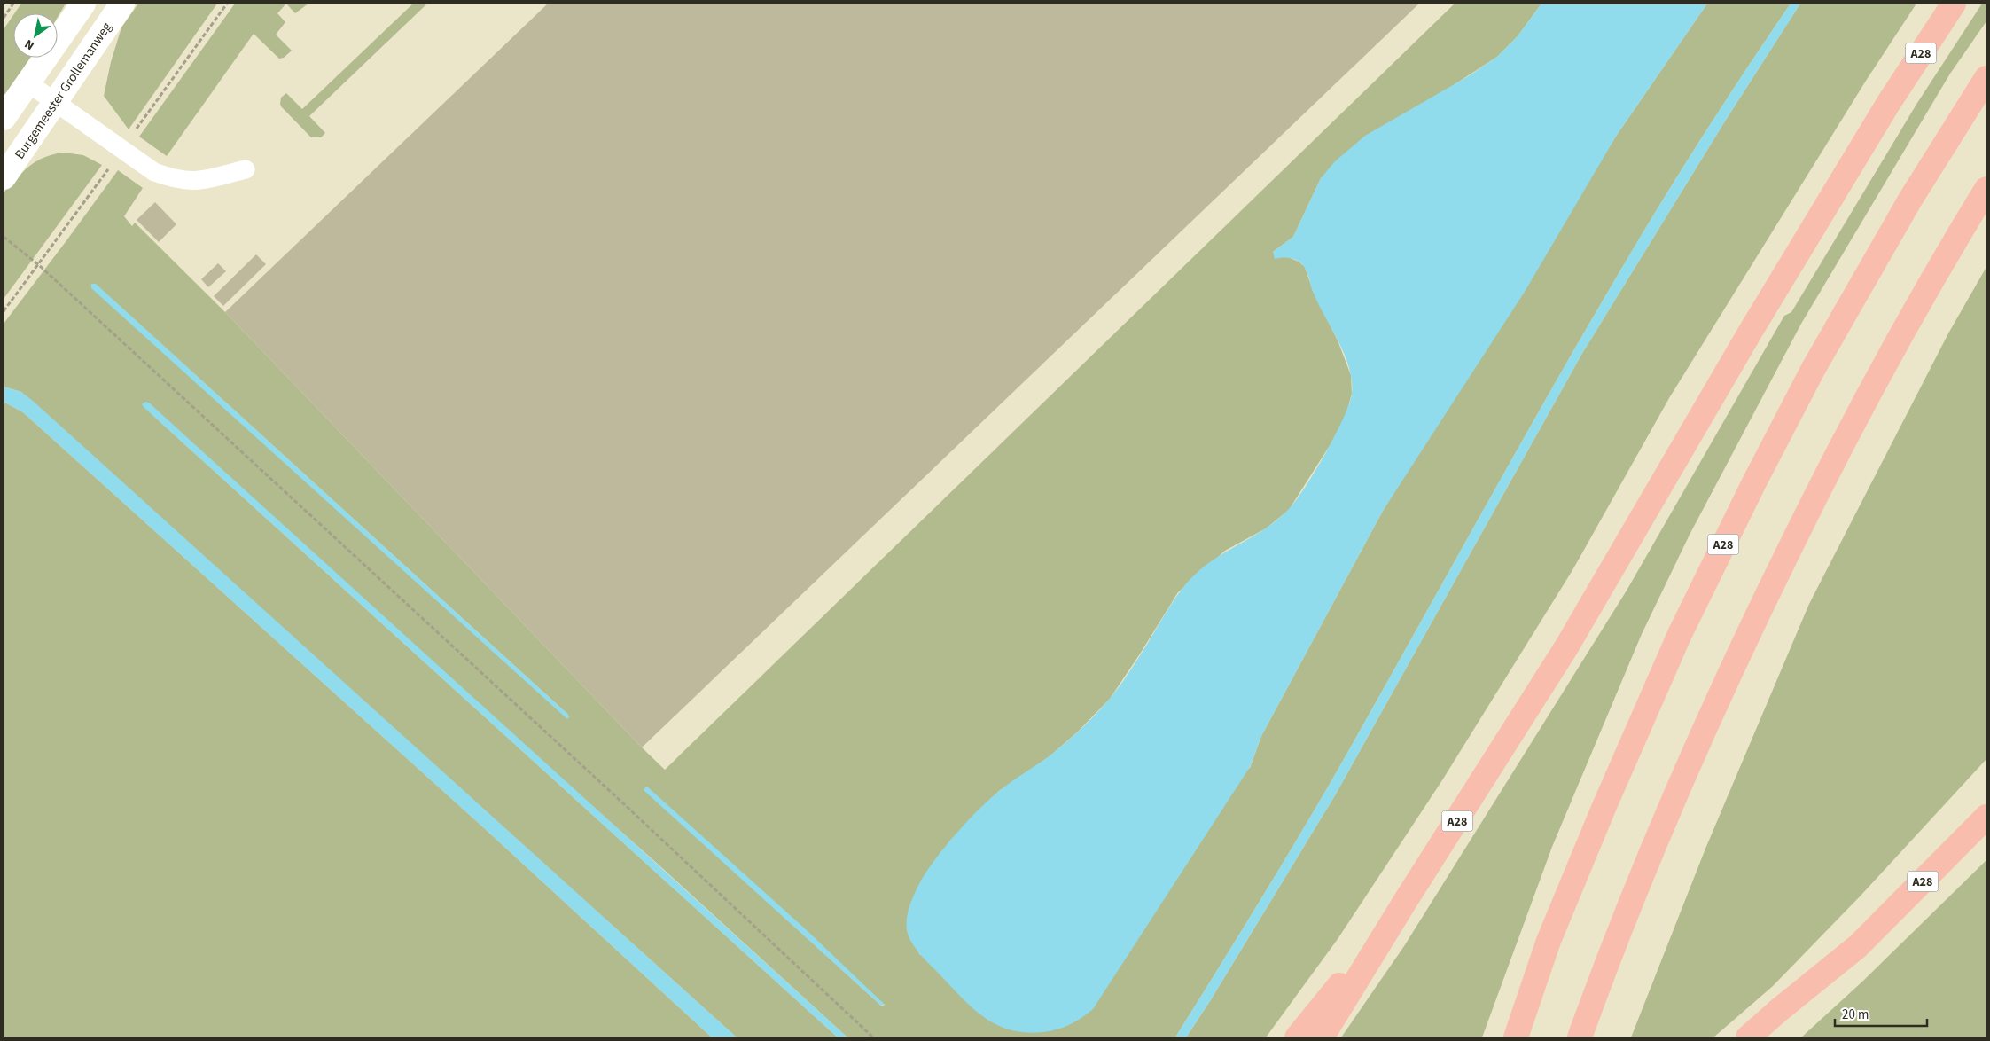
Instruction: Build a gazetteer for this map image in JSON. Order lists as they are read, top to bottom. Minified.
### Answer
{"streets":{"highway":["A28"],"street":["Burgemeester Grollemanweg"]},"scale_bar":"20 m","north":"bottom left"}
